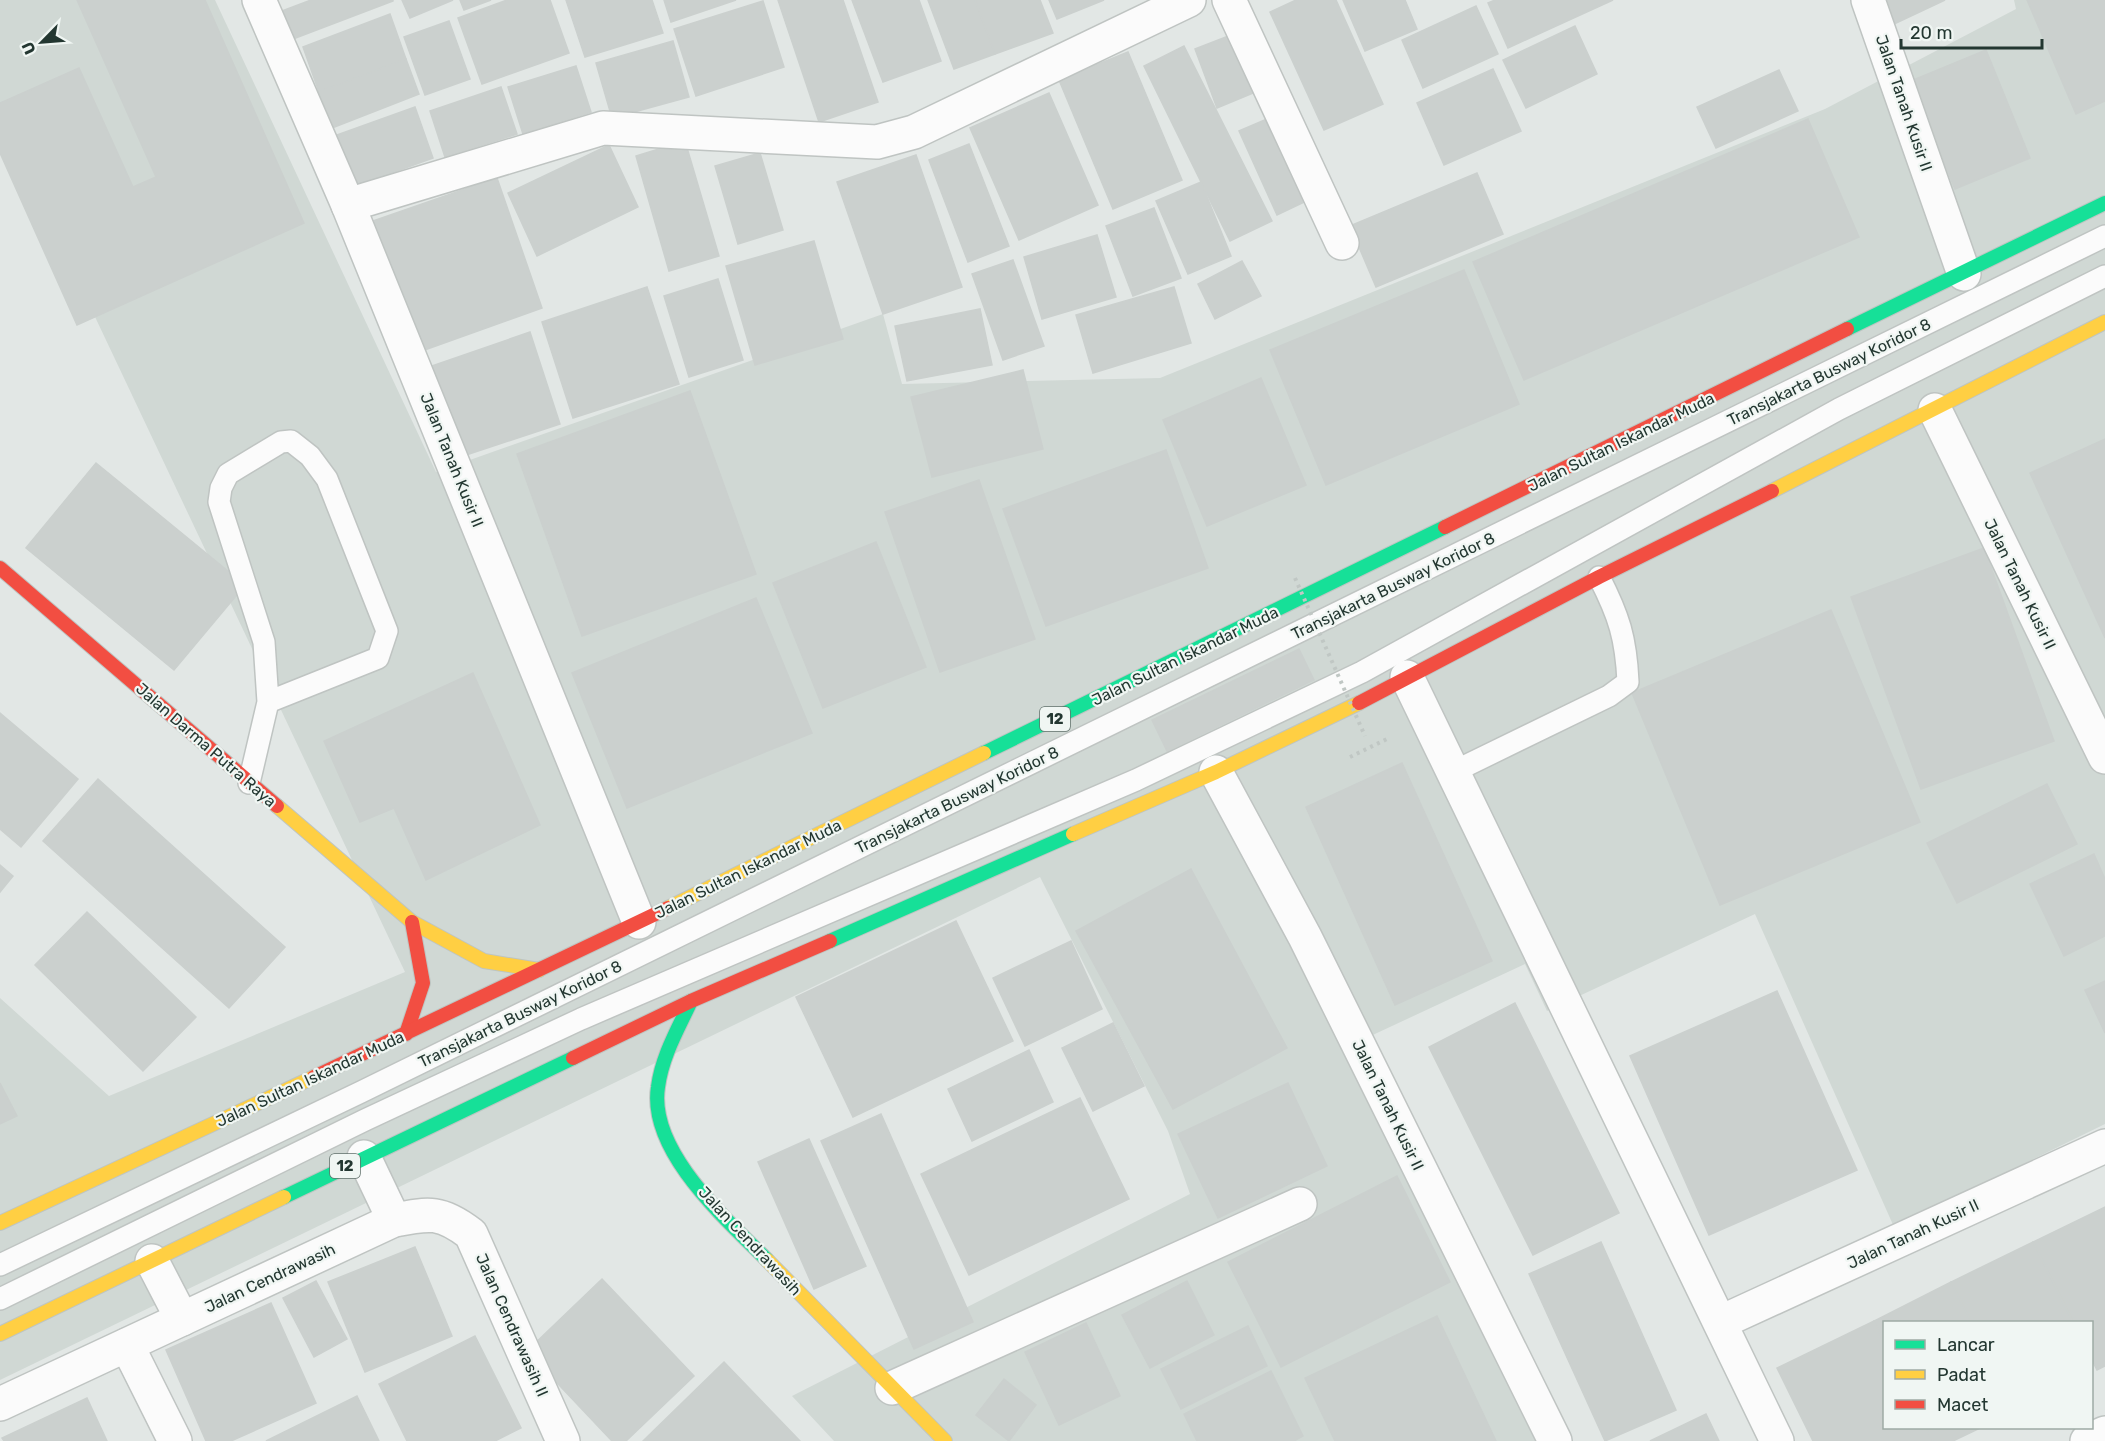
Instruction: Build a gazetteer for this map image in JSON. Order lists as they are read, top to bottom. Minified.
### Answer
{"streets":{"main road":["Jalan Sultan Iskandar Muda","12","Jalan Darma Putra Raya","Jalan Cendrawasih"],"street":["Jalan Tanah Kusir II","Jalan Cendrawasih II"],"lane":["Transjakarta Busway Koridor 8"]},"crossings":[["Jalan Tanah Kusir II","Jalan Sultan Iskandar Muda"],["Jalan Tanah Kusir II","12"],["Jalan Sultan Iskandar Muda","Jalan Darma Putra Raya"],["12","Jalan Cendrawasih"],["Jalan Cendrawasih","Jalan Cendrawasih II"]],"legend":["Lancar","Padat","Macet"],"scale_bar":"20 m","north":"bottom left"}
